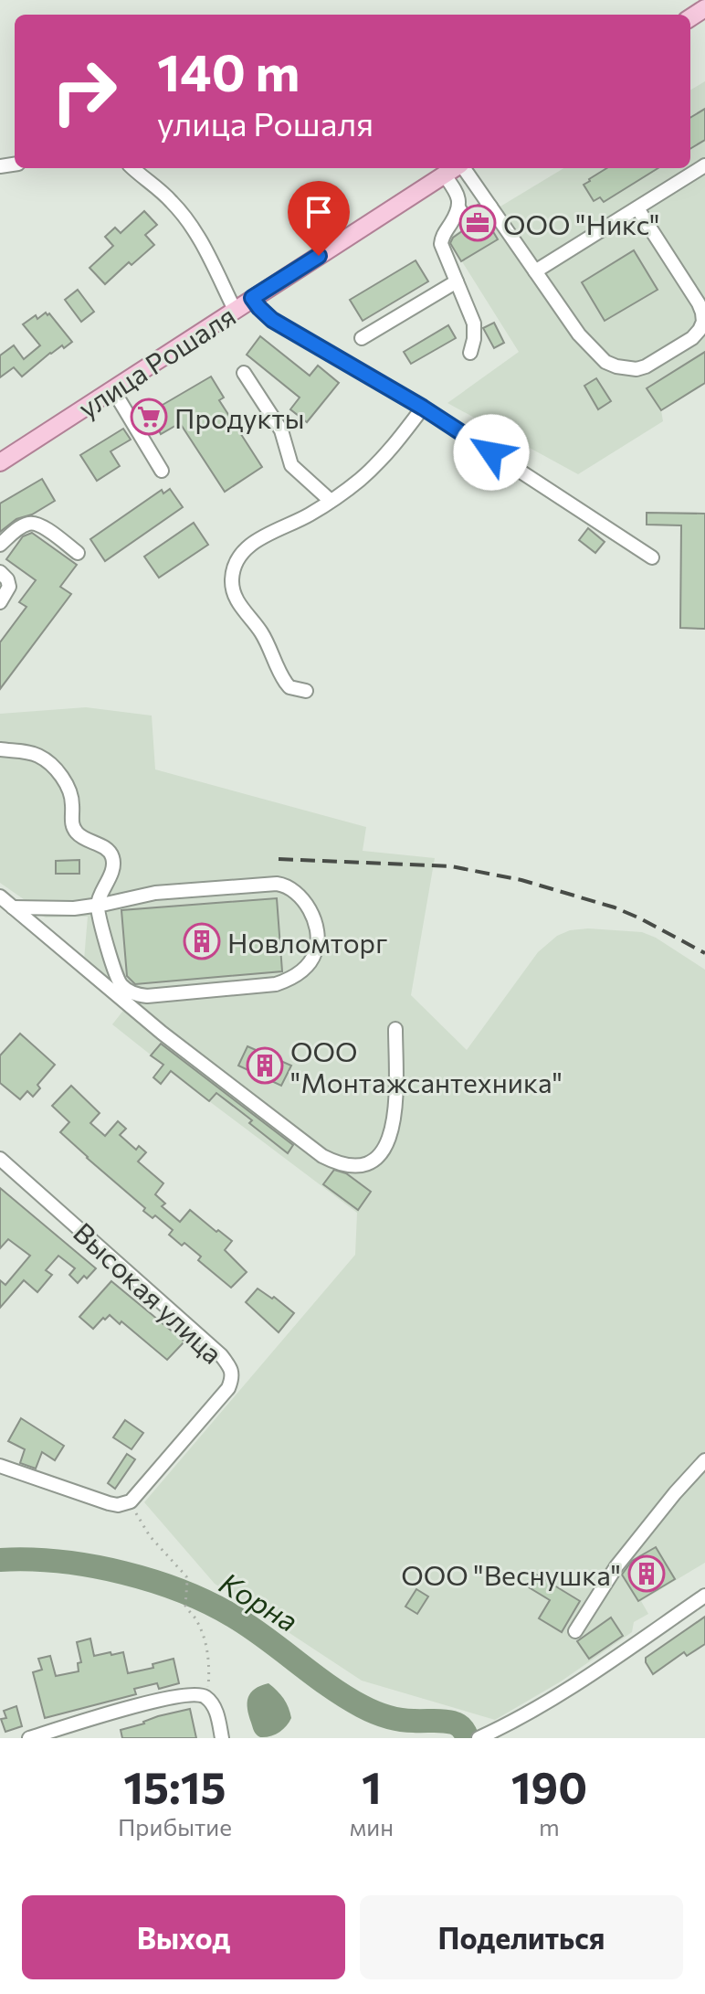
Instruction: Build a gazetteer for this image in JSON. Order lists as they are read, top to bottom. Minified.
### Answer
{"streets":{"main road":["улица Рошаля"],"street":["Высокая улица"]},"water":["Корна"],"places":{"office":["ООО \"Никс\""],"supermarket":["Продукты"],"building":["Новломторг","ООО \"Монтажсантехника\"","ООО \"Веснушка\""]},"page":{"turn":["140 m","улица Рошаля"],"eta":["15:15","Прибытие","1","мин","190","m"],"buttons":["Выход","Поделиться"]}}
